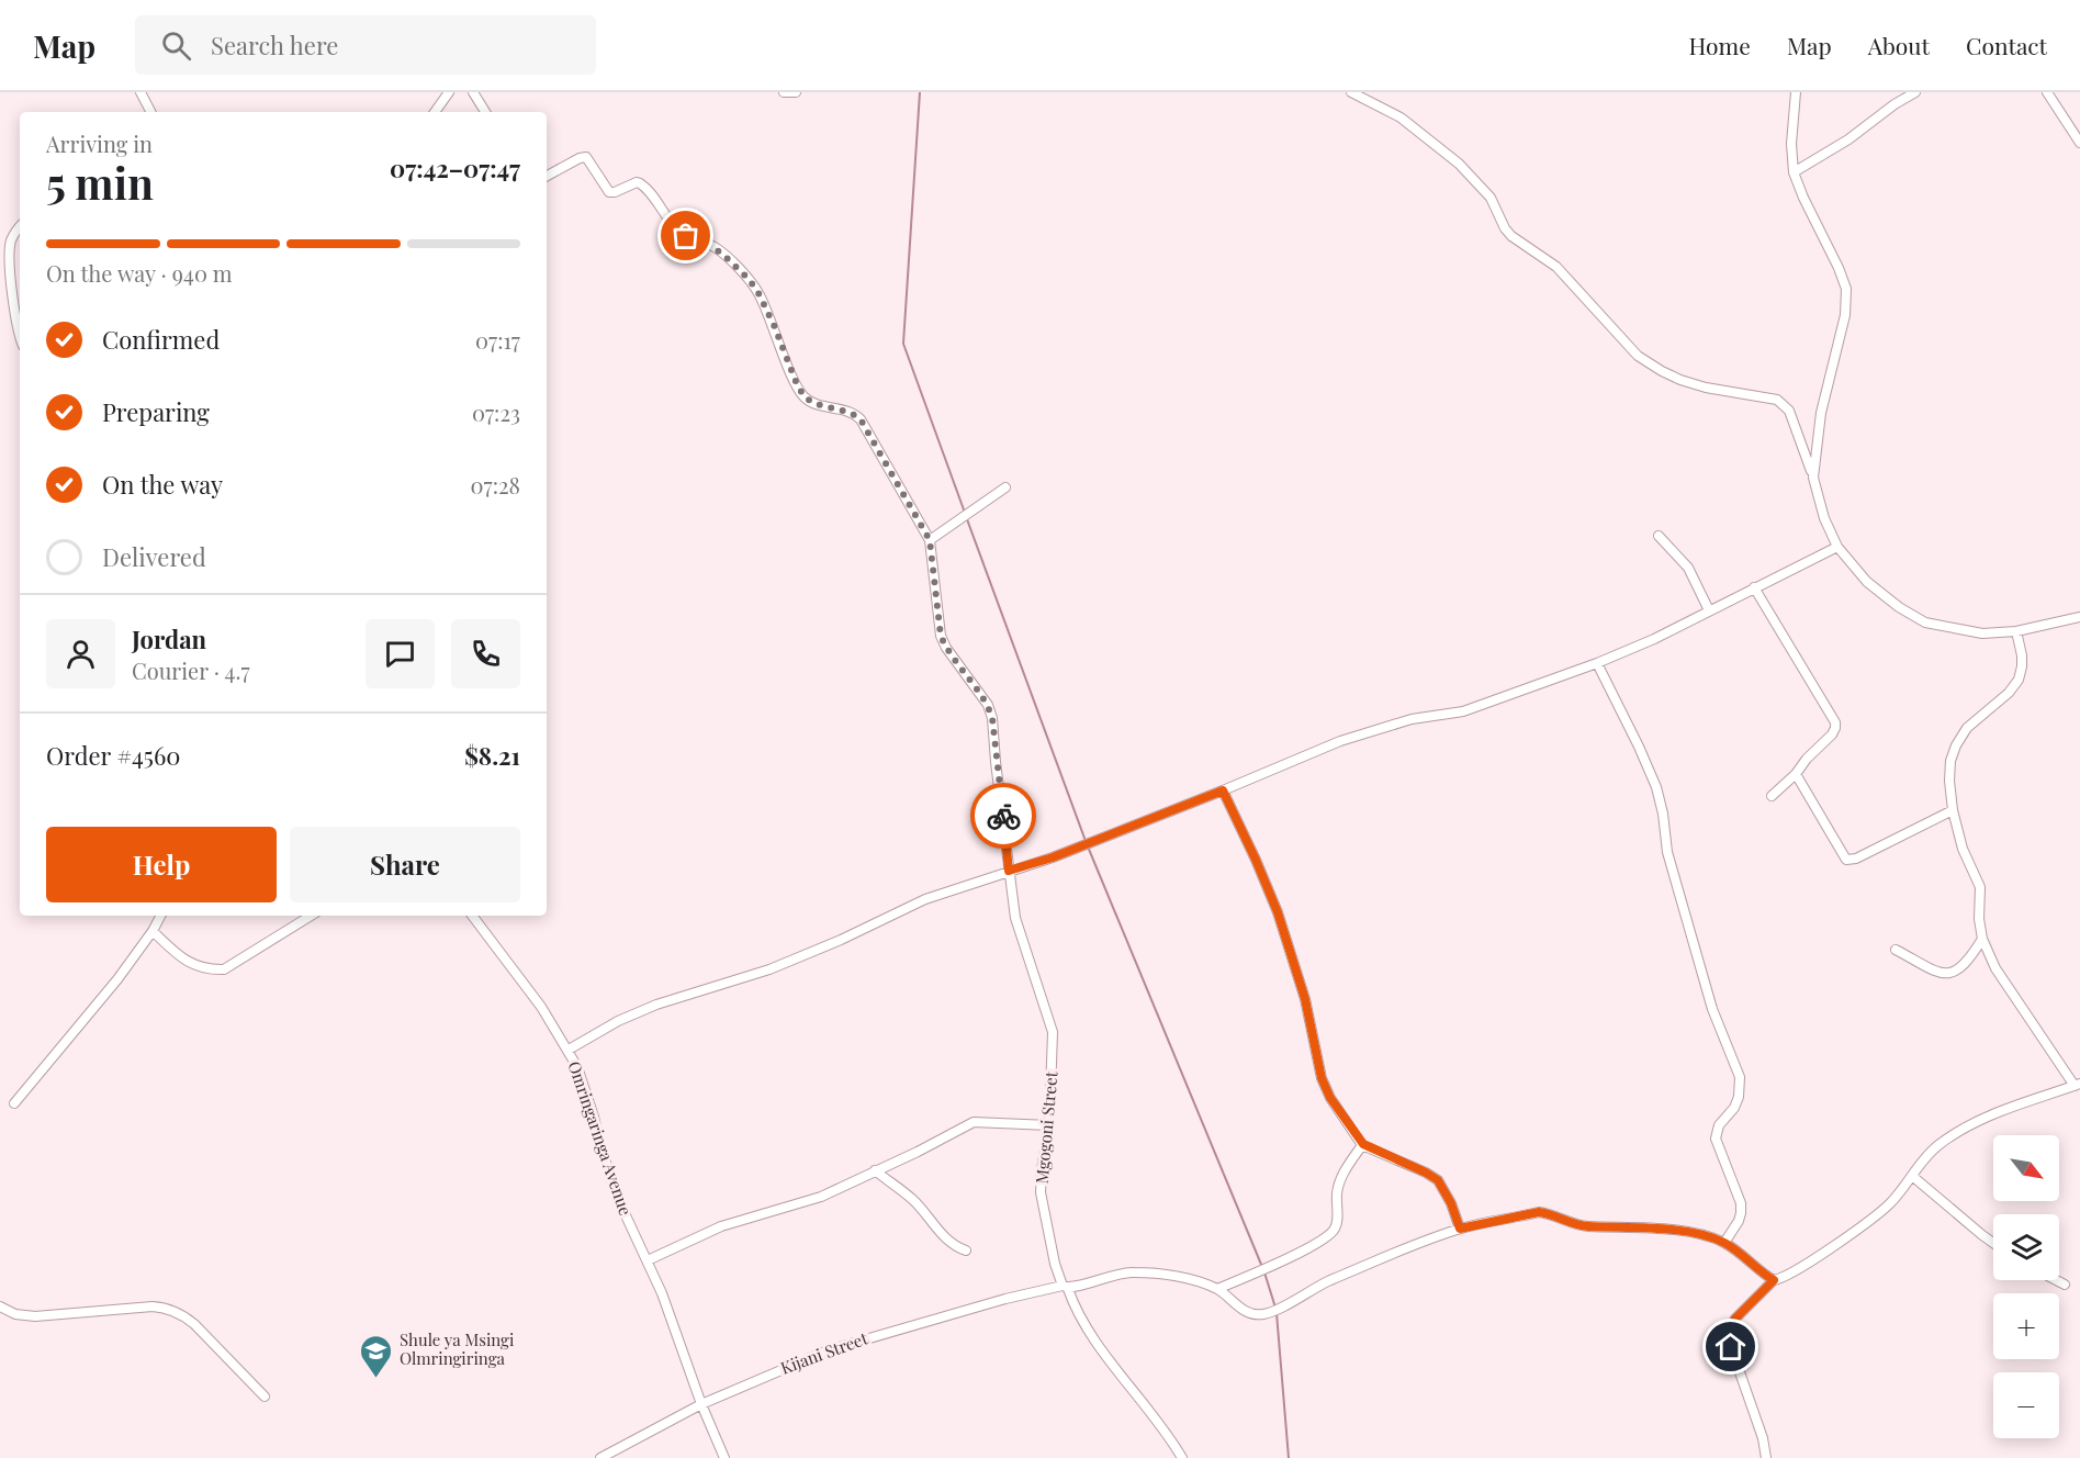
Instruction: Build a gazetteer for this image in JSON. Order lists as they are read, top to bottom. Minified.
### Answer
{"streets":{"street":["Mgogoni Street","Omringaringa Avenue","Kijani Street"]},"crossings":[["Mgogoni Street","Kijani Street"],["Omringaringa Avenue","Kijani Street"]],"places":{"school or university":["Shule ya Msingi Olmringiringa"]},"north":"bottom right","page":{"header":"Map","search":"Search here","nav":["Home","Map","About","Contact"],"heading":["5 min","Arriving in","07:42–07:47"],"panel":["Jordan","Courier · 4.7","Order #4560","$8.21"],"bar":"On the way · 940 m","list":[["Confirmed","07:17"],["Preparing","07:23"],["On the way","07:28"],"Delivered"],"buttons":["Help","Share"],"map_buttons":["+","−"]}}
